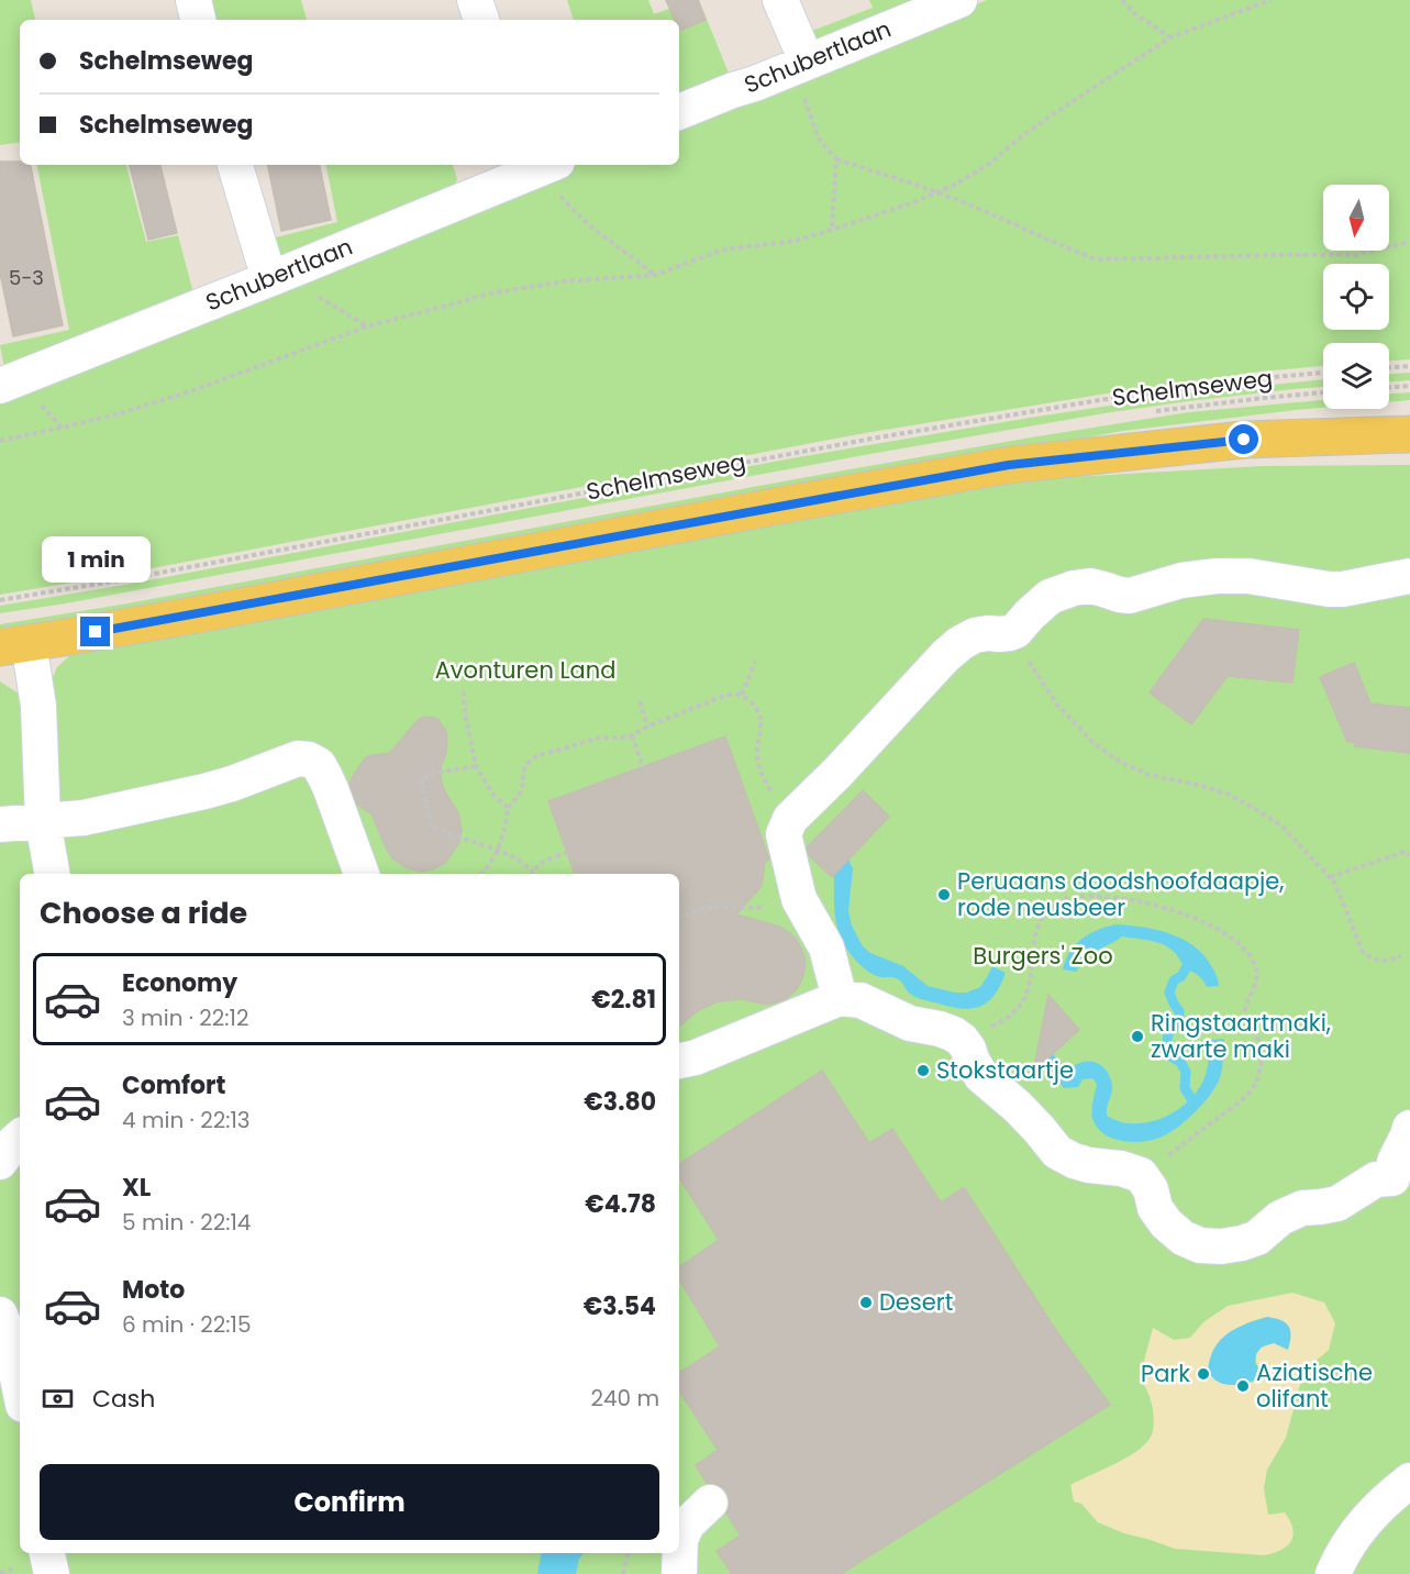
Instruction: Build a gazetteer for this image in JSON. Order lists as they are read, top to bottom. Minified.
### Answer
{"streets":{"street":["Schubertlaan"],"path":["Schelmseweg"]},"parks":["Avonturen Land","Burgers' Zoo"],"places":["Peruaans doodshoofdaapje, rode neusbeer","Ringstaartmaki, zwarte maki","Stokstaartje","Desert","Park","Aziatische olifant"],"house_numbers":["5-3"],"north":"bottom","page":{"banner":["Schelmseweg","Schelmseweg"],"bubble":"1 min","heading":"Choose a ride","list":[{"name":"Economy","note":"3 min · 22:12","value":"€2.81"},{"name":"Comfort","note":"4 min · 22:13","value":"€3.80"},{"name":"XL","note":"5 min · 22:14","value":"€4.78"},{"name":"Moto","note":"6 min · 22:15","value":"€3.54"}],"pay":["Cash","240 m"],"buttons":"Confirm"}}
